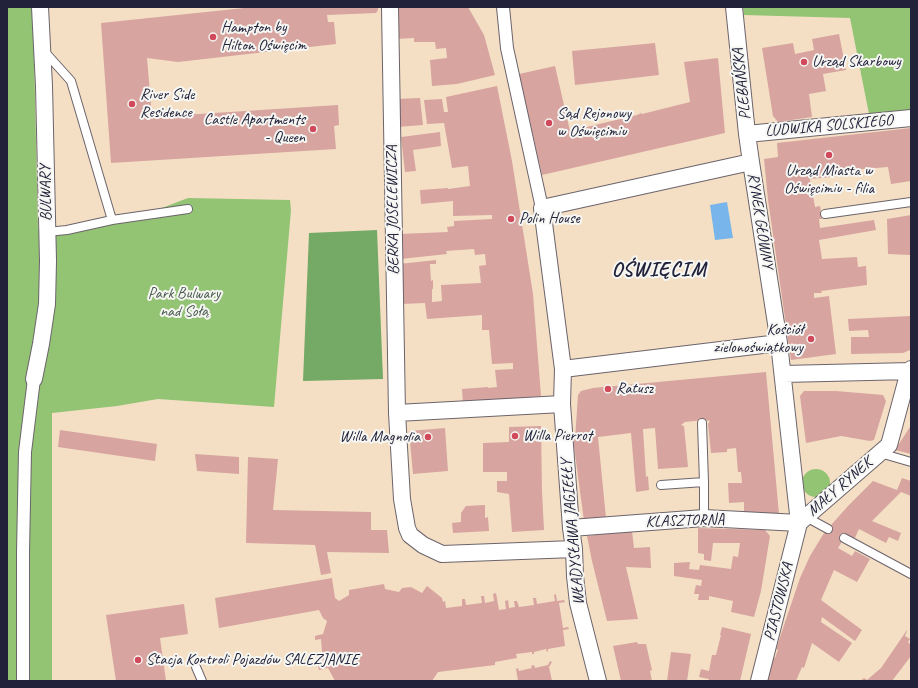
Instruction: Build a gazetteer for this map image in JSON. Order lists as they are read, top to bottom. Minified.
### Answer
{"streets":{"street":["PLEBAŃSKA","LUDWIKA SOLSKIEGO","BULWARY","BERKA JOSELEWICZA","RYNEK GŁÓWNY","MAŁY RYNEK","KLASZTORNA","WŁADYSŁAWA JAGIEŁŁY","PIASTOWSKA"]},"crossings":[["PLEBAŃSKA","LUDWIKA SOLSKIEGO"],["PLEBAŃSKA","RYNEK GŁÓWNY"],["BERKA JOSELEWICZA","WŁADYSŁAWA JAGIEŁŁY"],["RYNEK GŁÓWNY","MAŁY RYNEK"],["MAŁY RYNEK","KLASZTORNA"],["MAŁY RYNEK","PIASTOWSKA"],["KLASZTORNA","WŁADYSŁAWA JAGIEŁŁY"],["KLASZTORNA","PIASTOWSKA"]],"districts":["OŚWIĘCIM"],"parks":["Park Bulwary nad Sołą"],"places":["Hampton by Hilton Oświęcim","Urząd Skarbowy","River Side Residence","Sąd Rejonowy w Oświęcimiu","Castle Apartments - Queen","Urząd Miasta w Oświęcimiu - filia","Polin House","Kościół zielonoświątkowy","Ratusz","Willa Pierrot","Willa Magnolia","Stacja Kontroli Pojazdów SALEZJANIE"]}
